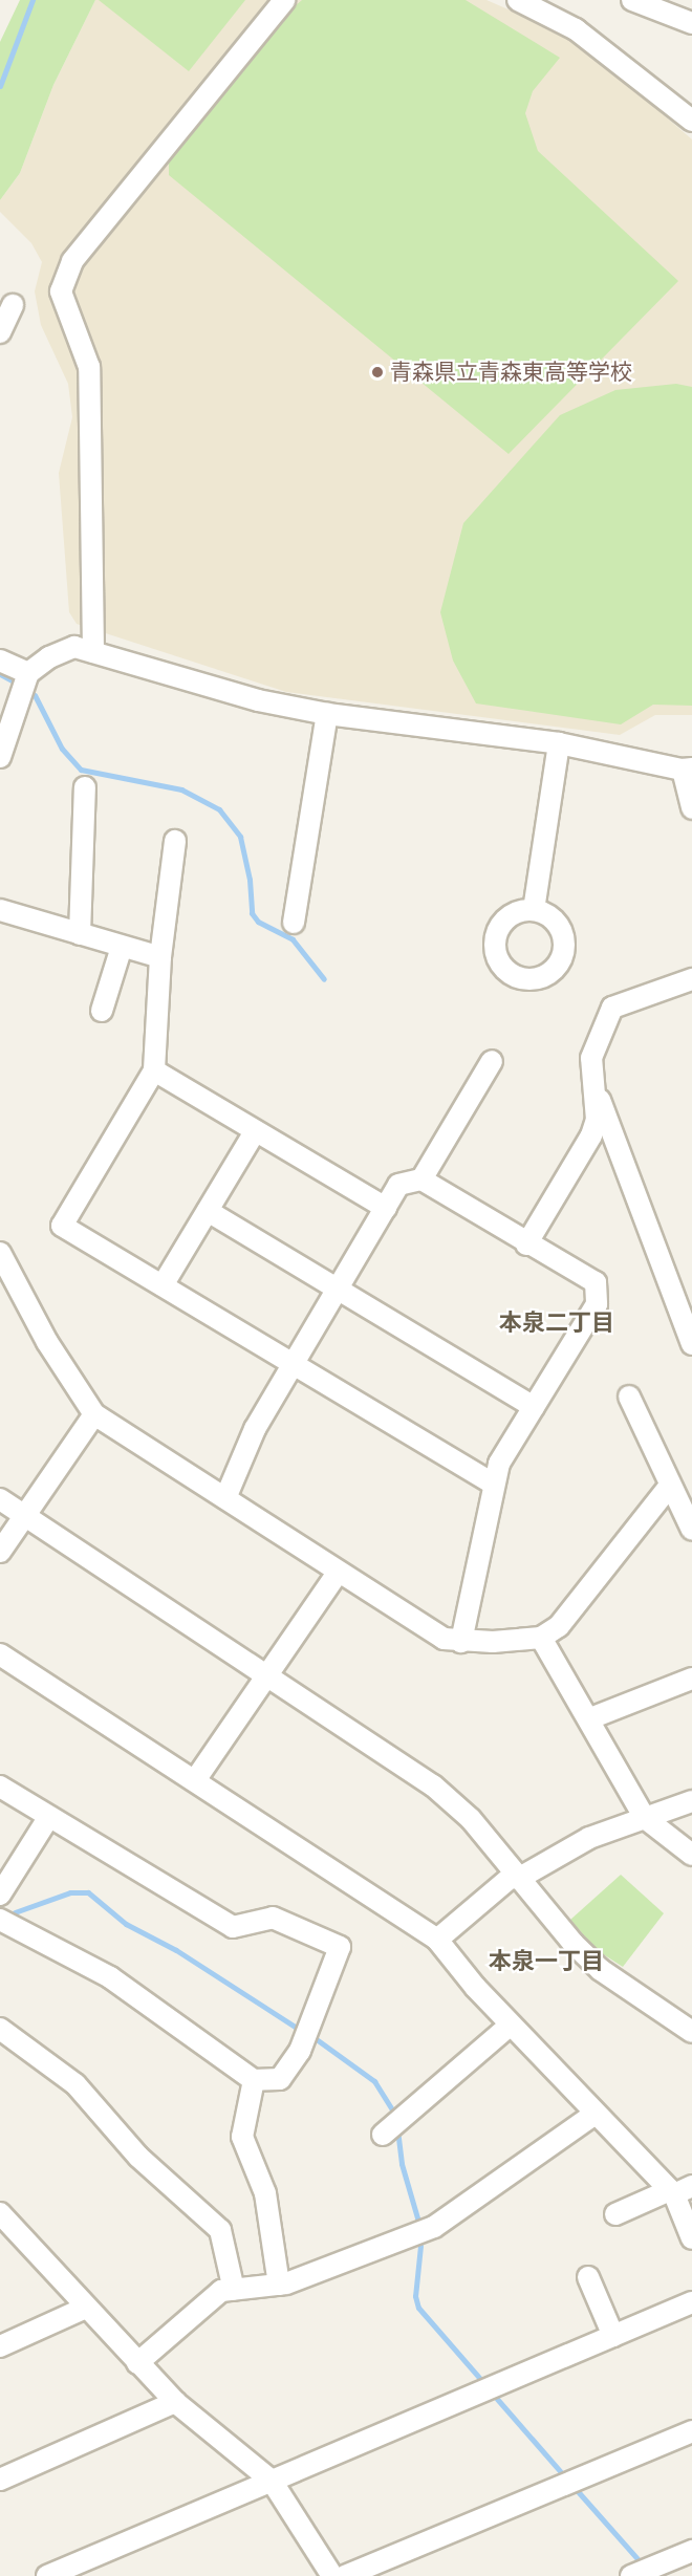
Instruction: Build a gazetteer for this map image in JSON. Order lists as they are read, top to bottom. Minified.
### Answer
{"districts":["本泉二丁目","本泉一丁目"],"places":["青森県立青森東高等学校"]}
